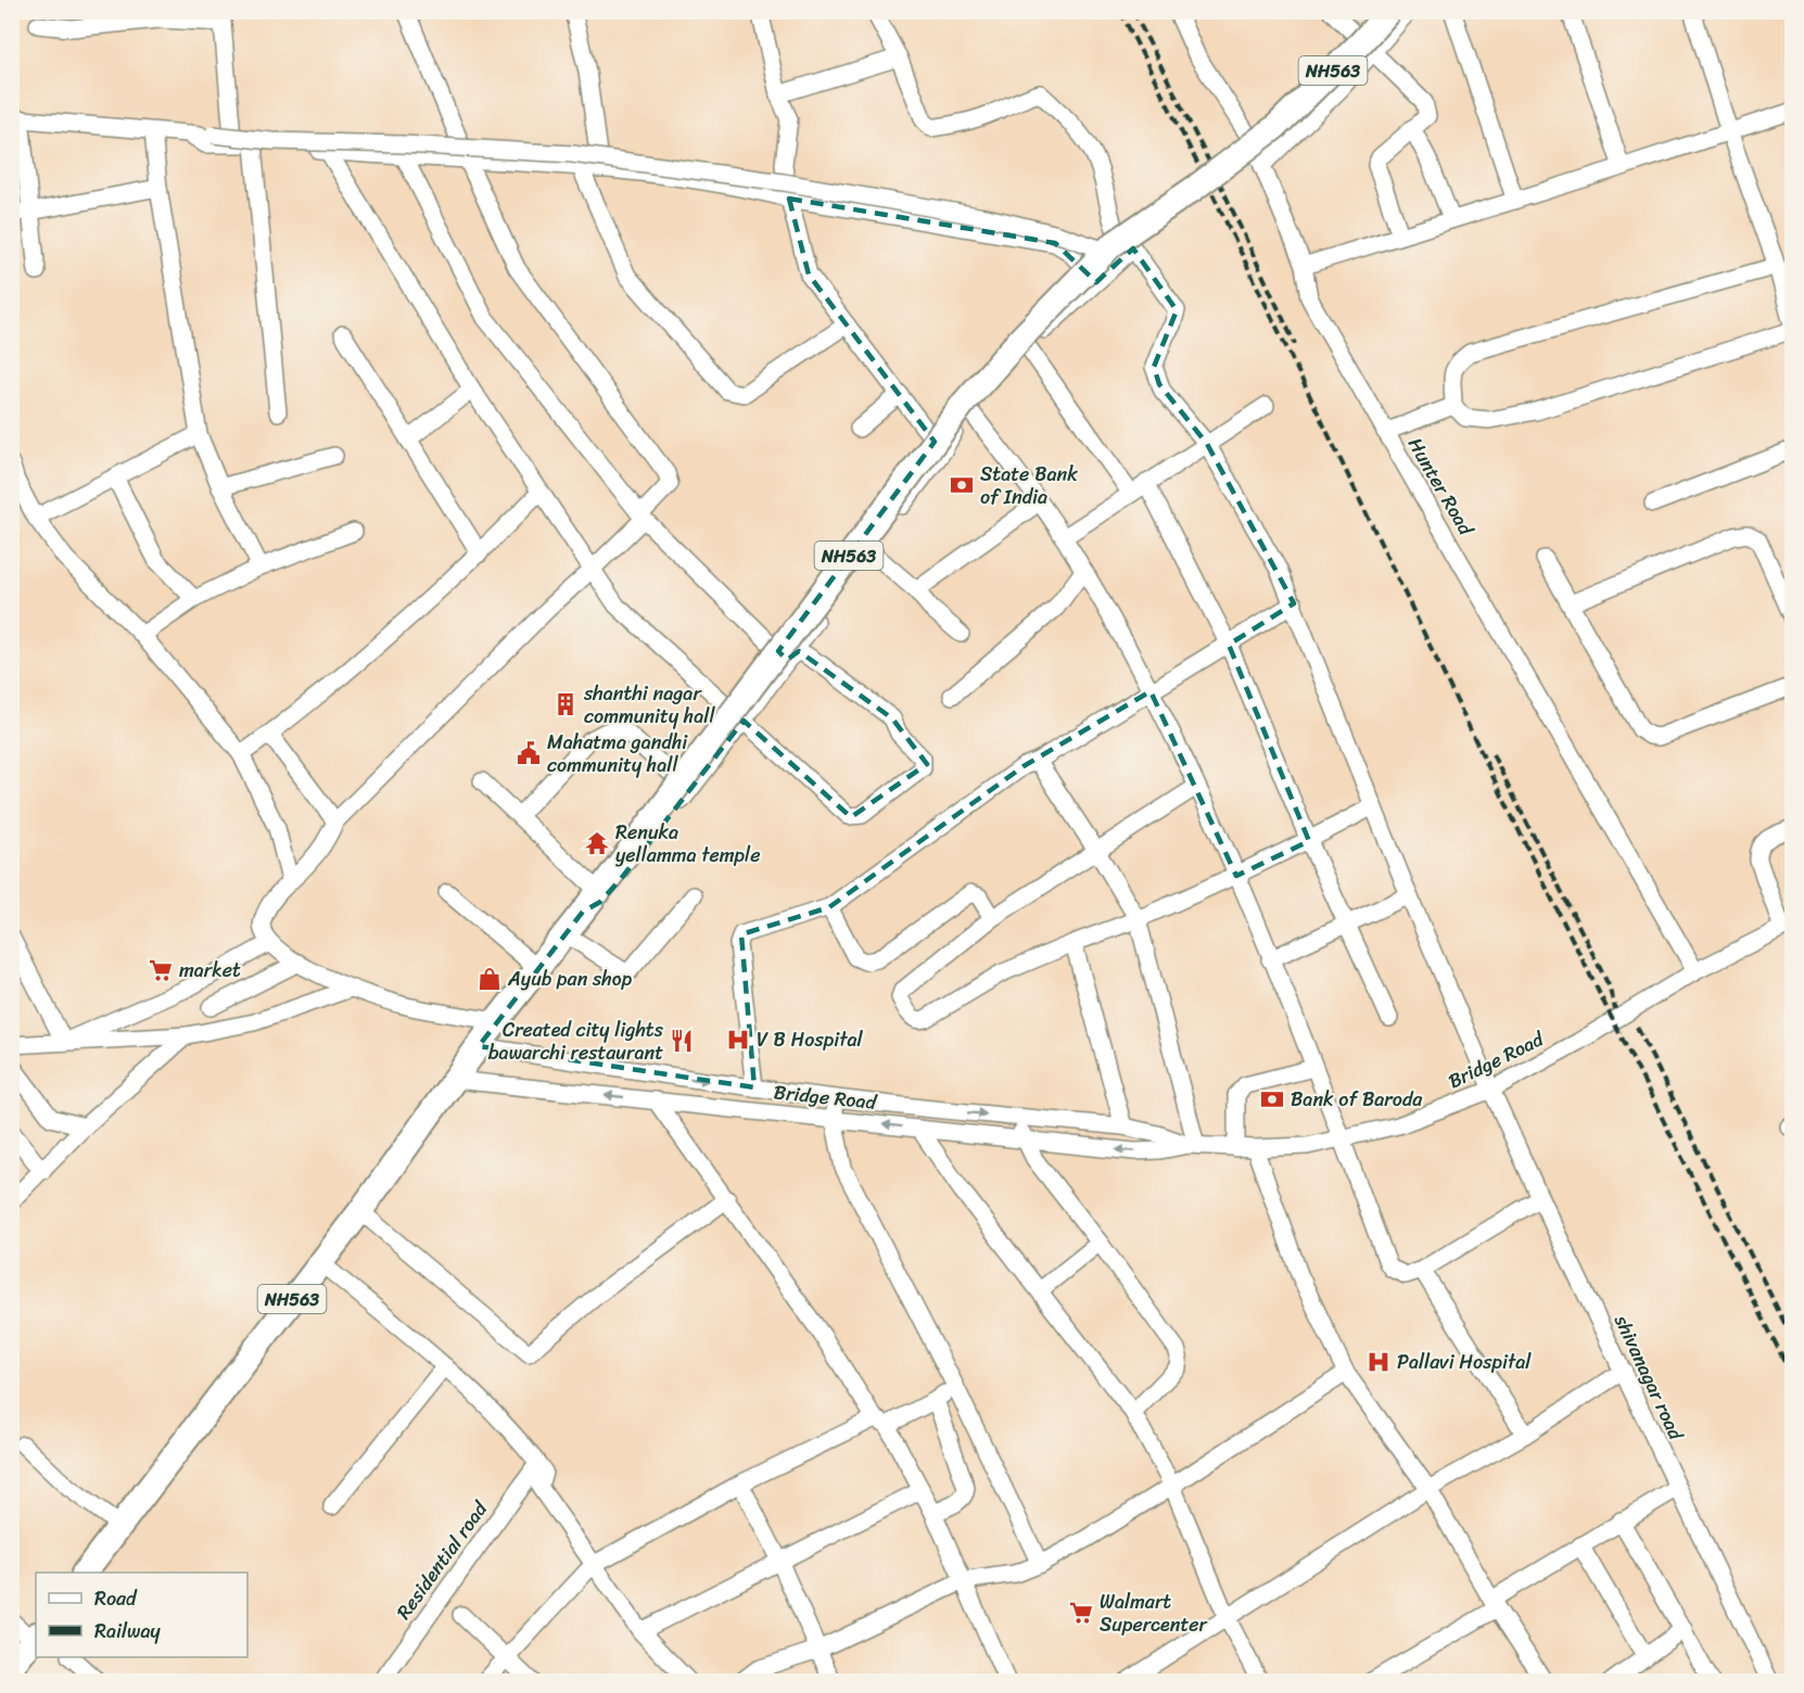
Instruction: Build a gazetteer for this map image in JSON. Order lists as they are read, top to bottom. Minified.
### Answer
{"streets":{"highway":["NH563"],"street":["Hunter Road","Bridge Road","shivanagar road","Residential road"]},"crossings":[["NH563","Bridge Road"],["Hunter Road","Bridge Road"],["Bridge Road","shivanagar road"]],"places":{"bank":["State Bank of India","Bank of Baroda"],"building":["shanthi nagar community hall"],"public building":["Mahatma gandhi community hall"],"temple":["Renuka yellamma temple"],"supermarket":["market","Walmart Supercenter"],"shop":["Ayub pan shop"],"hospital":["V B Hospital","Pallavi Hospital"],"restaurant":["Created city lights bawarchi restaurant"]},"legend":["Road","Railway"]}
